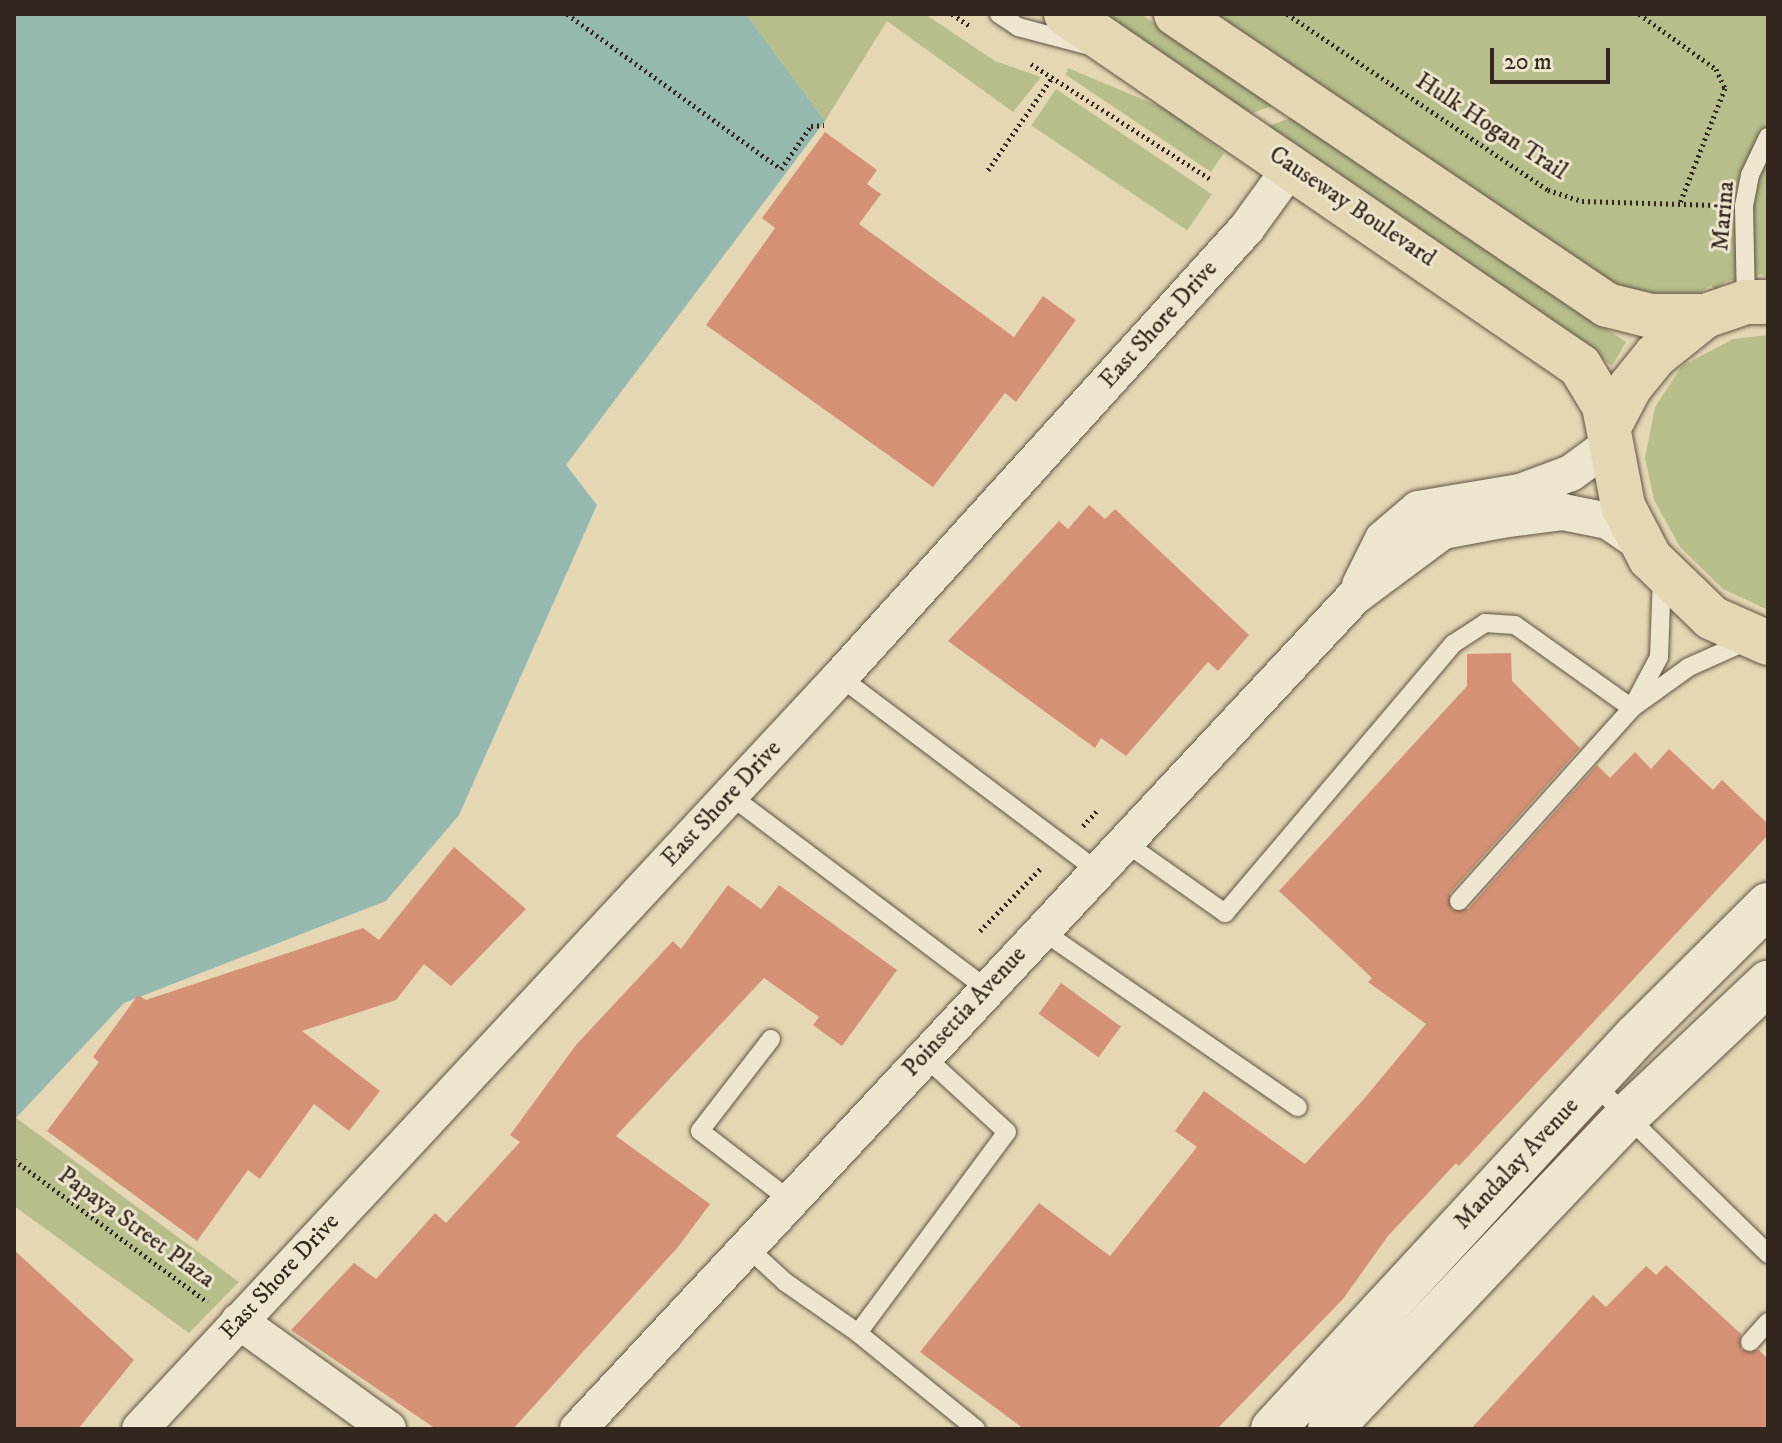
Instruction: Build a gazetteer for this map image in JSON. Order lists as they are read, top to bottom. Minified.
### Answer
{"streets":{"main road":["Causeway Boulevard"],"street":["East Shore Drive","Poinsettia Avenue","Mandalay Avenue"],"lane":["Marina"],"path":["Hulk Hogan Trail","Papaya Street Plaza"]},"crossings":[["Hulk Hogan Trail","Marina"],["Causeway Boulevard","East Shore Drive"],["Causeway Boulevard","Poinsettia Avenue"],["East Shore Drive","Papaya Street Plaza"]],"scale_bar":"20 m"}
